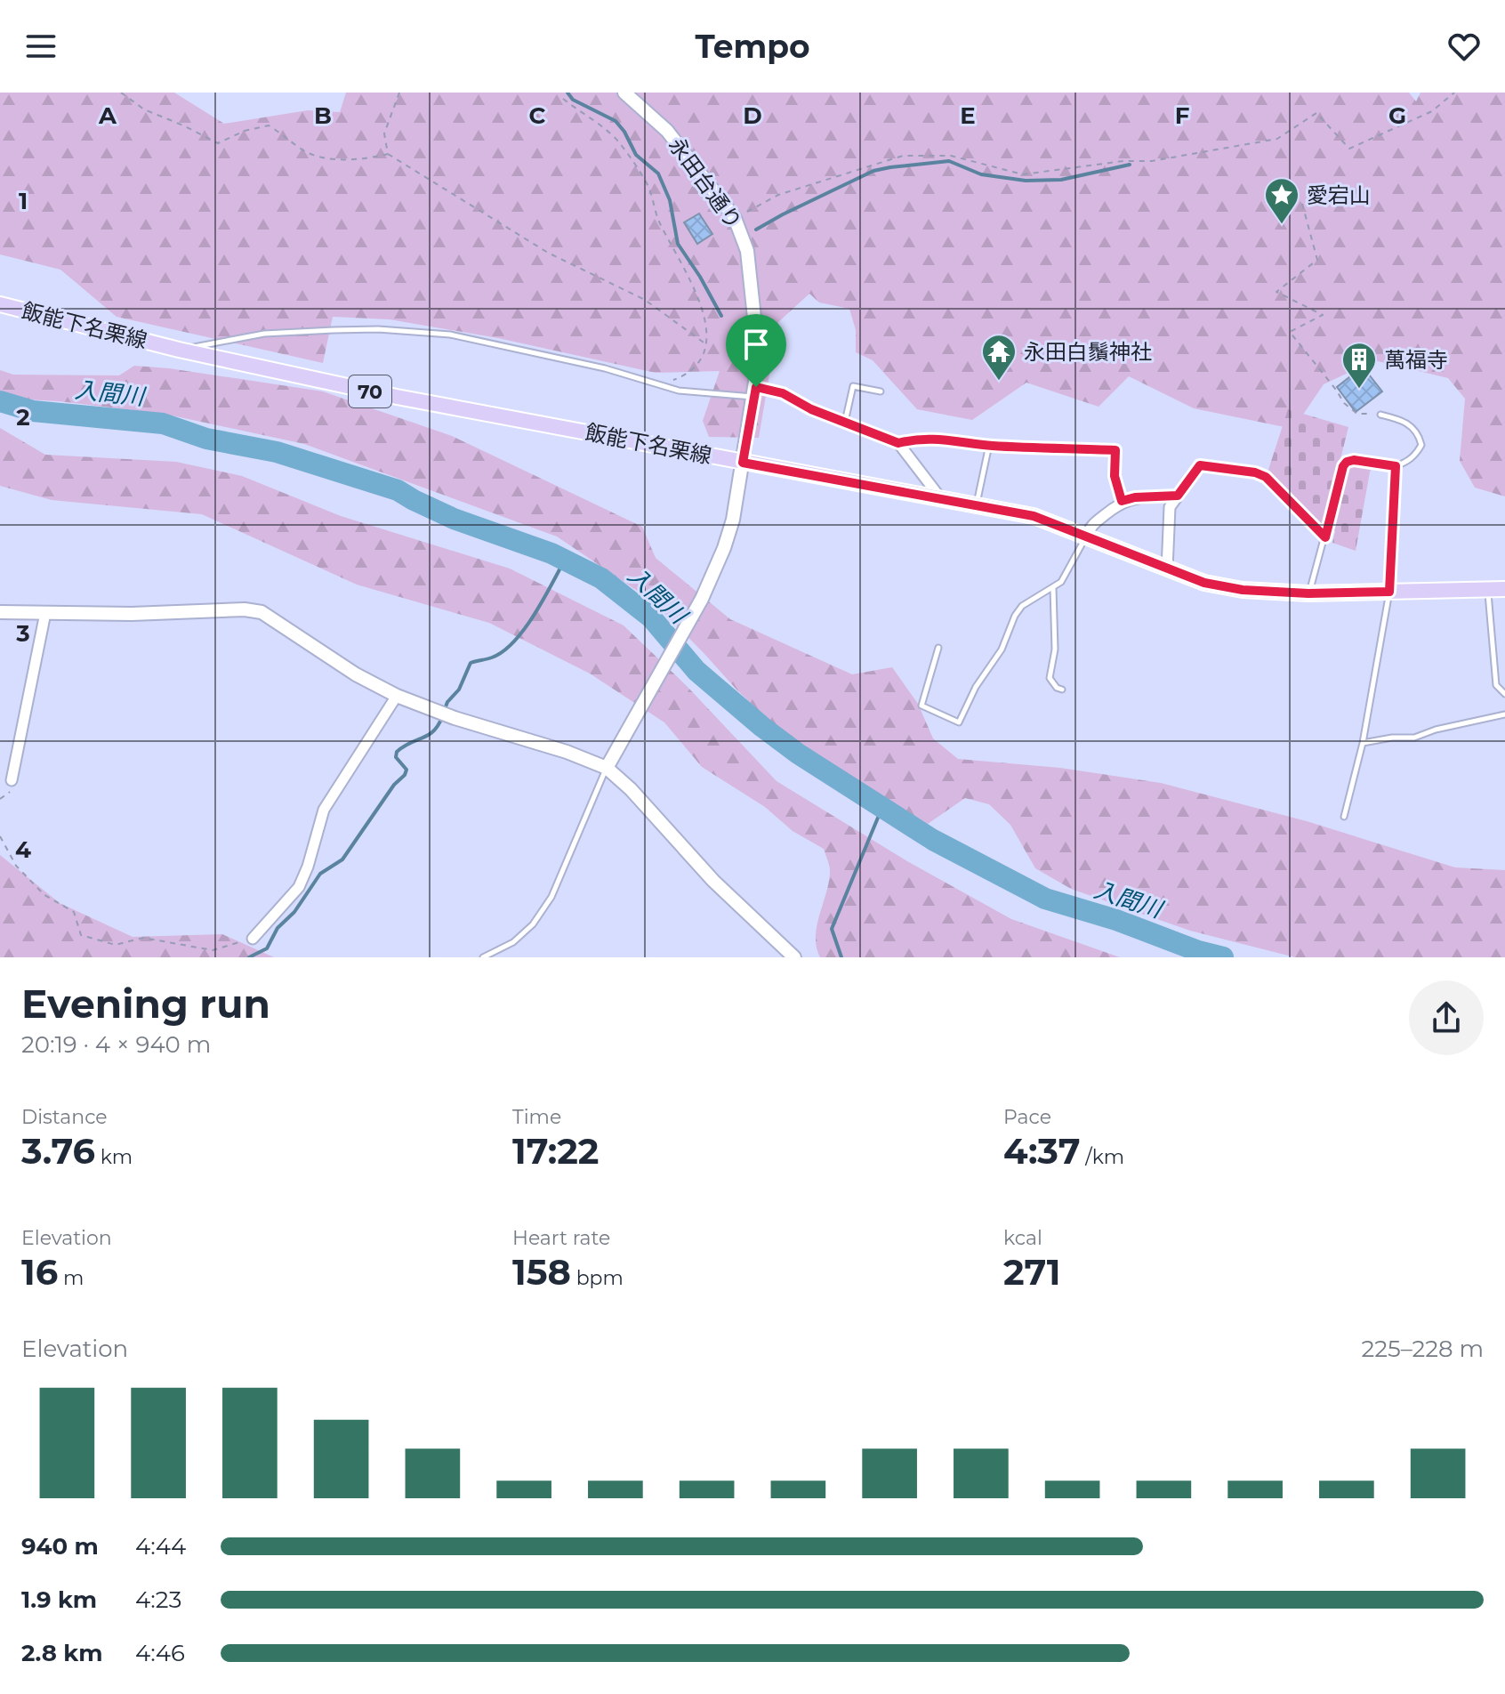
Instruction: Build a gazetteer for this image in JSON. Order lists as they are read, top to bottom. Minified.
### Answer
{"streets":{"main road":["飯能下名栗線","70"],"street":["永田台通り"]},"crossings":[["永田台通り","飯能下名栗線"]],"water":["入間川"],"places":{"place":["愛宕山"],"temple":["永田白鬚神社"],"building":["萬福寺"]},"page":{"header":"Tempo","heading":["Evening run","20:19 · 4 × 940 m"],"stats":[["Distance","3.76 km"],["Time","17:22"],["Pace","4:37 /km"],["Elevation","16 m"],["Heart rate","158 bpm"],["kcal","271"]],"chart":["Elevation","225–228 m"],"list":[{"name":"940 m","note":"4:44"},{"name":"1.9 km","note":"4:23"},{"name":"2.8 km","note":"4:46"}]},"grid":{"columns":["A","B","C","D","E","F","G"],"rows":["1","2","3","4"]}}
